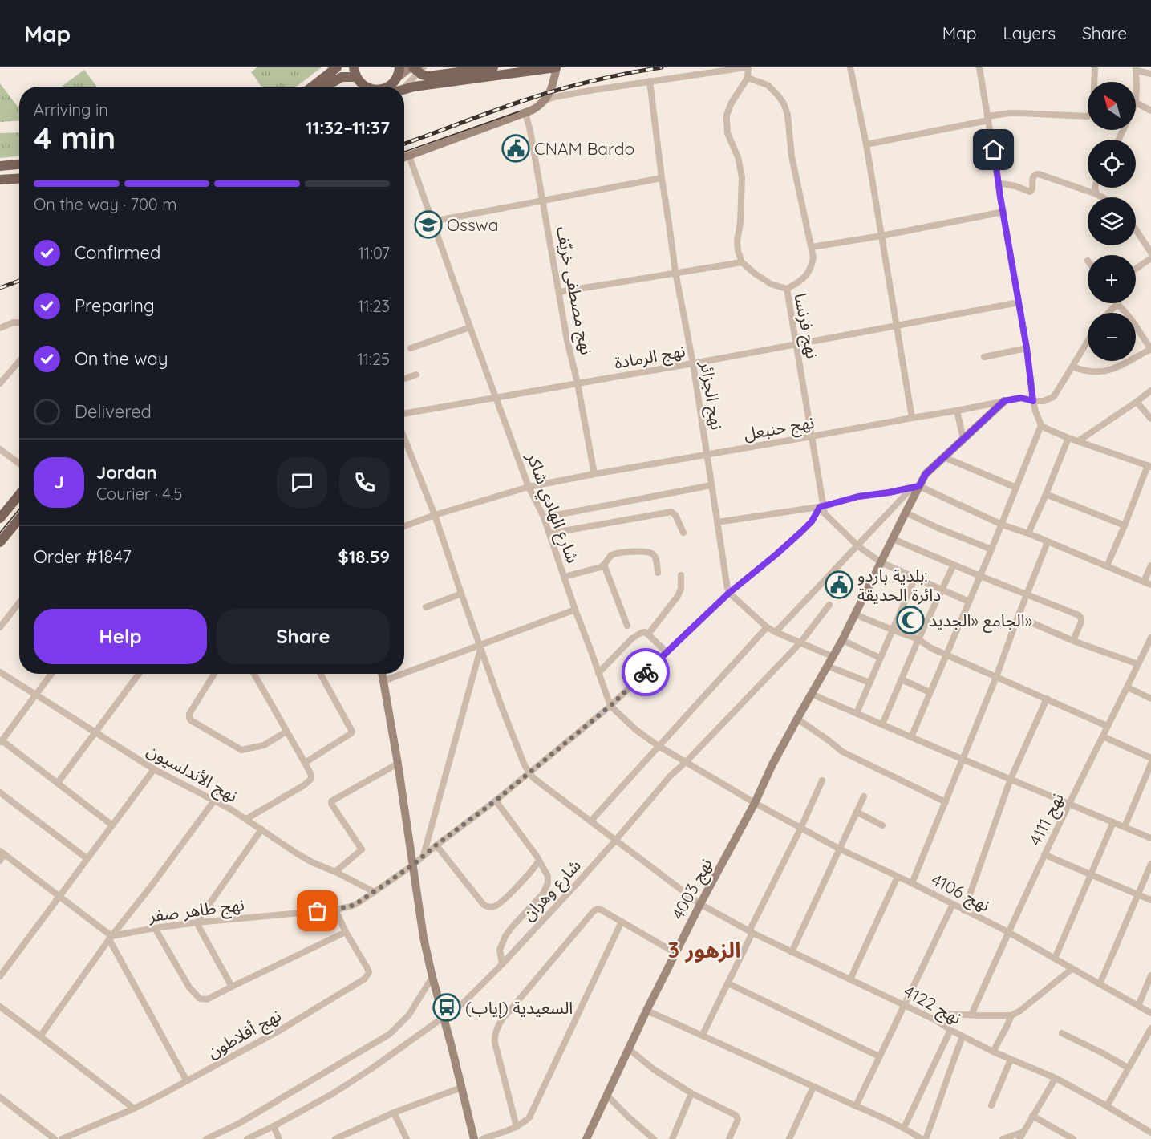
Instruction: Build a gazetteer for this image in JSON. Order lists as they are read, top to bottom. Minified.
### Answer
{"streets":{"street":["نهج مصطفى خريّف","نهج فرنسا","نهج الرمادة","نهج الجزائر","نهج حنبعل","شارع الهادي شاكر","نهج الأندلسيون","نهج 4111","نهج 4003","شارع وهران","نهج 4106","نهج طاهر صفر","نهج 4122","نهج أفلاطون"]},"crossings":[["نهج مصطفى خريّف","نهج الرمادة"],["نهج مصطفى خريّف","نهج حنبعل"],["نهج فرنسا","نهج الرمادة"],["نهج فرنسا","نهج حنبعل"],["نهج فرنسا","نهج طاهر صفر"],["نهج الرمادة","نهج الجزائر"],["نهج الرمادة","شارع الهادي شاكر"],["نهج الجزائر","نهج حنبعل"],["نهج الجزائر","نهج طاهر صفر"],["نهج حنبعل","شارع الهادي شاكر"],["نهج حنبعل","نهج 4003"],["شارع الهادي شاكر","نهج 4003"],["شارع الهادي شاكر","شارع وهران"],["شارع الهادي شاكر","نهج 4106"],["شارع الهادي شاكر","نهج طاهر صفر"],["نهج الأندلسيون","نهج طاهر صفر"],["نهج 4111","نهج 4106"],["نهج 4003","نهج 4106"],["نهج 4003","نهج 4122"],["شارع وهران","نهج 4122"],["نهج طاهر صفر","نهج 4122"],["نهج طاهر صفر","نهج أفلاطون"]],"districts":["الزهور 3"],"places":{"public building":["CNAM Bardo","بلدية باردو: دائرة الحديقة"],"school or university":["Osswa"],"mosque":["الجامع «الجديد»"],"bus stop":["السعيدية (إياب)"]},"north":"top left","page":{"header":"Map","nav":["Map","Layers","Share"],"map_buttons":["+","−"],"heading":["4 min","Arriving in","11:32–11:37"],"panel":["Jordan","Courier · 4.5","Order #1847","$18.59"],"bar":"On the way · 700 m","list":[["Confirmed","11:07"],["Preparing","11:23"],["On the way","11:25"],"Delivered"],"round":"J","buttons":["Help","Share"]}}
